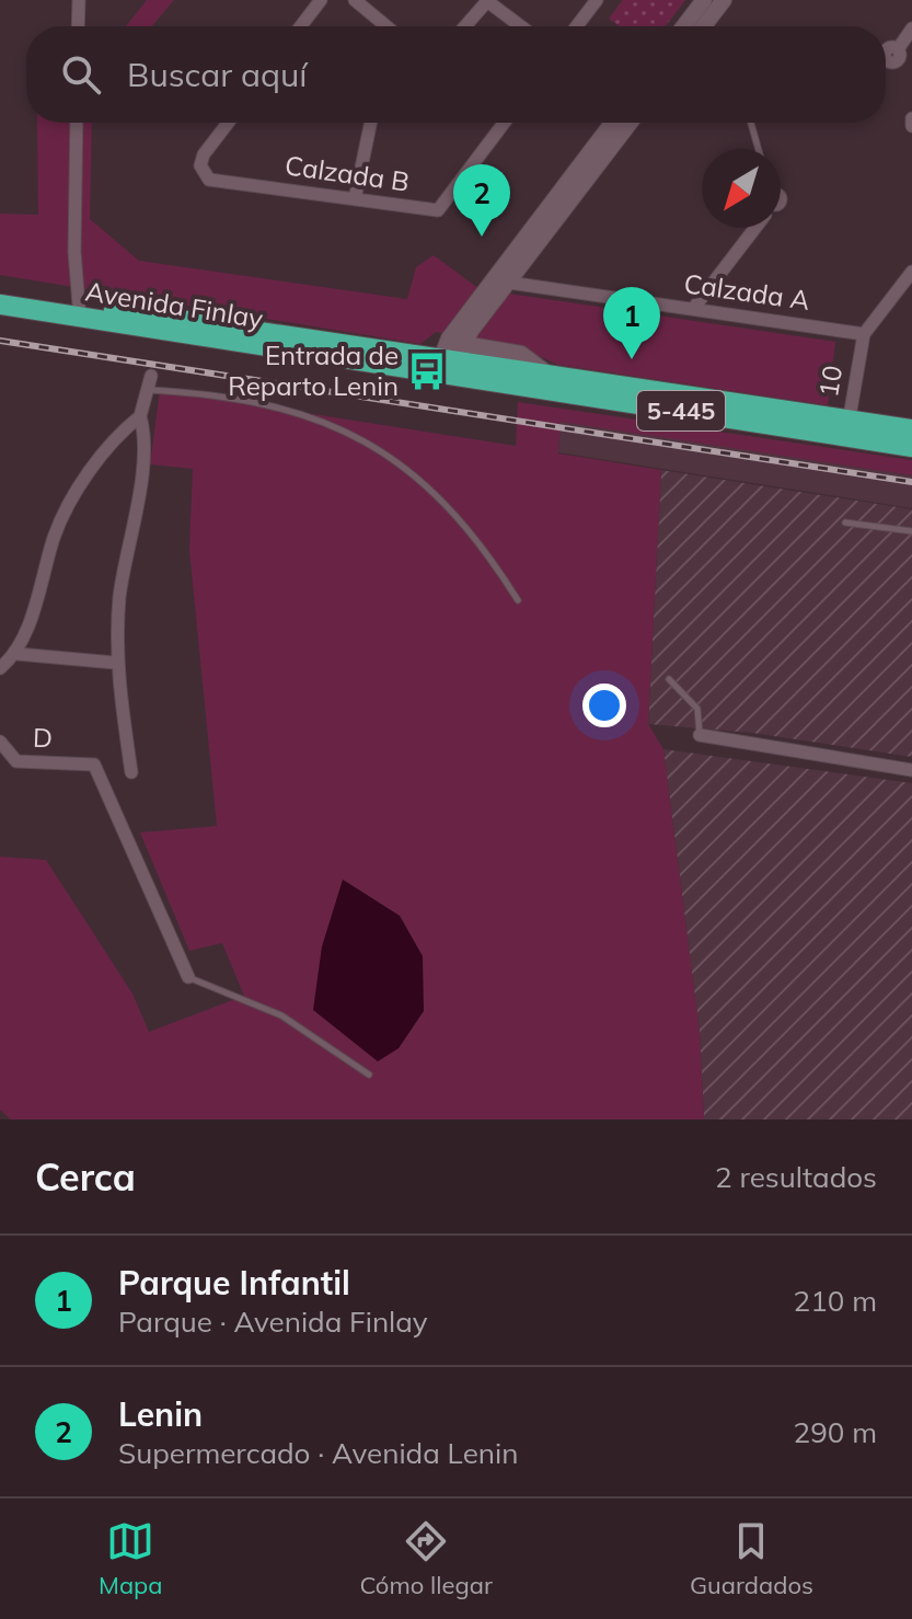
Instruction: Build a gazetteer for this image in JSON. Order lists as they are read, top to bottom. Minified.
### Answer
{"streets":{"highway":["Avenida Finlay","5-445"],"street":["Calzada B","Calzada A","10","D"]},"crossings":[["Calzada A","10"],["Avenida Finlay","10"]],"places":{"bus stop":["Entrada de Reparto Lenin"]},"north":"bottom left","page":{"search":"Buscar aquí","pins":["2","1"],"heading":["Cerca","2 resultados"],"list":[{"mark":"1","name":"Parque Infantil","note":"Parque · Avenida Finlay","value":"210 m"},{"mark":"2","name":"Lenin","note":"Supermercado · Avenida Lenin","value":"290 m"}],"nav":["Mapa","Cómo llegar","Guardados"]}}
